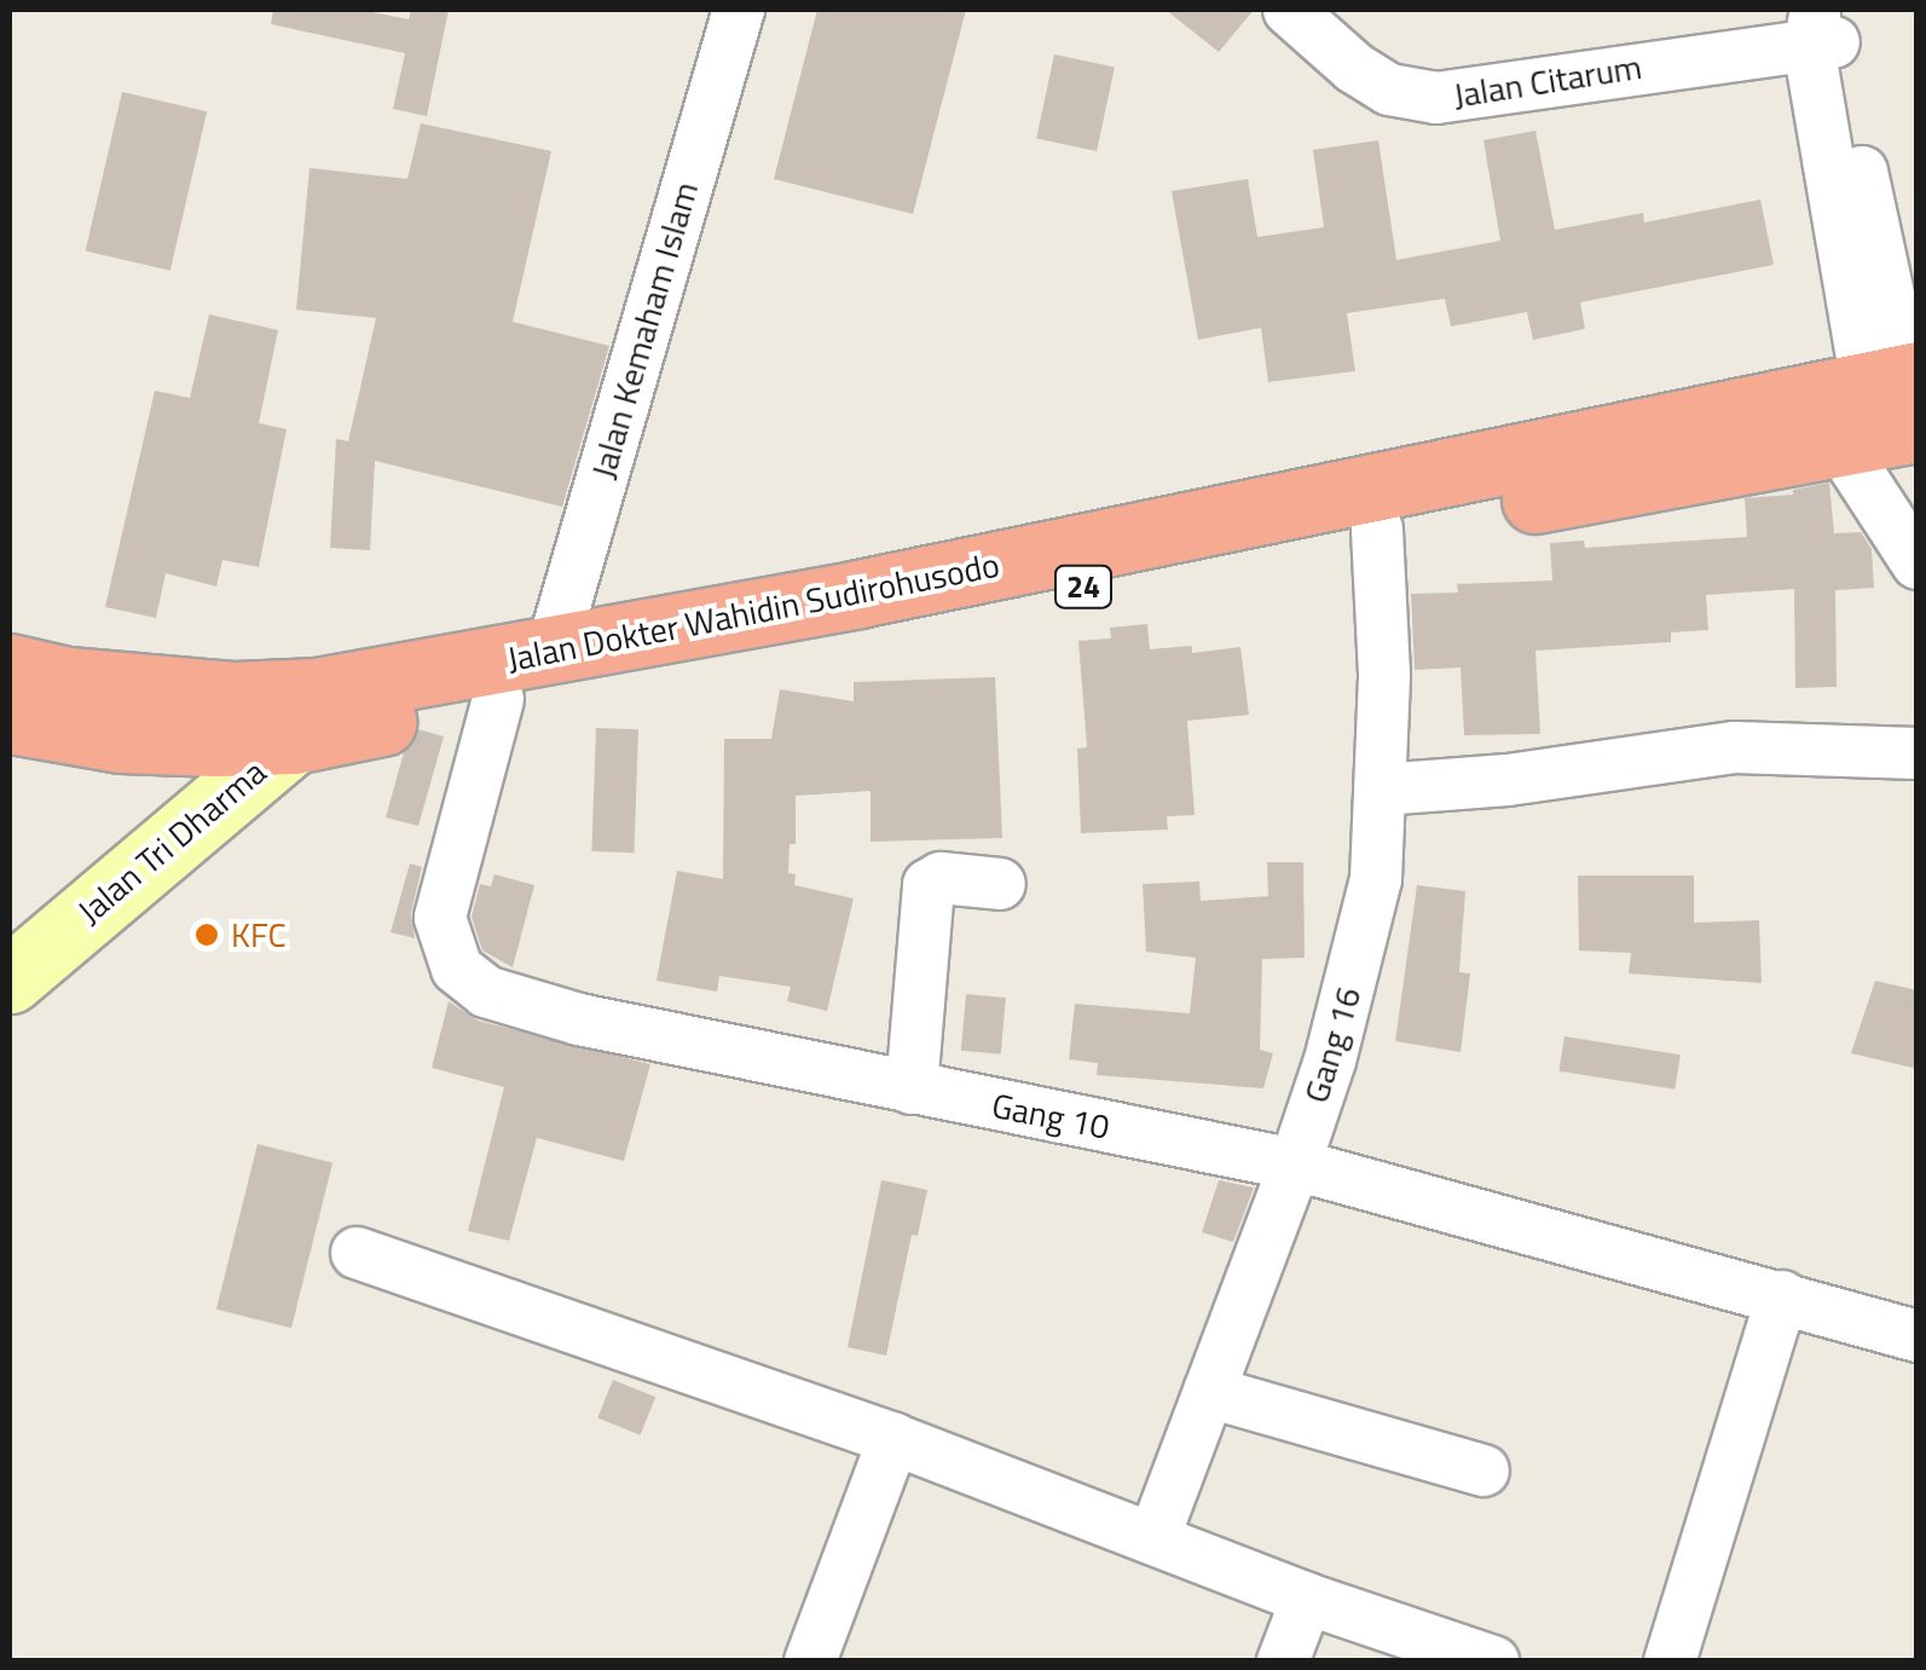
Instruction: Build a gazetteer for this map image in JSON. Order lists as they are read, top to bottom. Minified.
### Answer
{"streets":{"highway":["24","Jalan Dokter Wahidin Sudirohusodo"],"main road":["Jalan Tri Dharma"],"street":["Jalan Citarum","Jalan Kemaham Islam","Gang 16","Gang 10"]},"crossings":[["Jalan Kemaham Islam","Jalan Dokter Wahidin Sudirohusodo"],["Jalan Dokter Wahidin Sudirohusodo","Jalan Tri Dharma"],["Jalan Dokter Wahidin Sudirohusodo","Gang 16"],["Jalan Dokter Wahidin Sudirohusodo","Gang 10"],["Gang 16","Gang 10"]],"places":["KFC"]}
